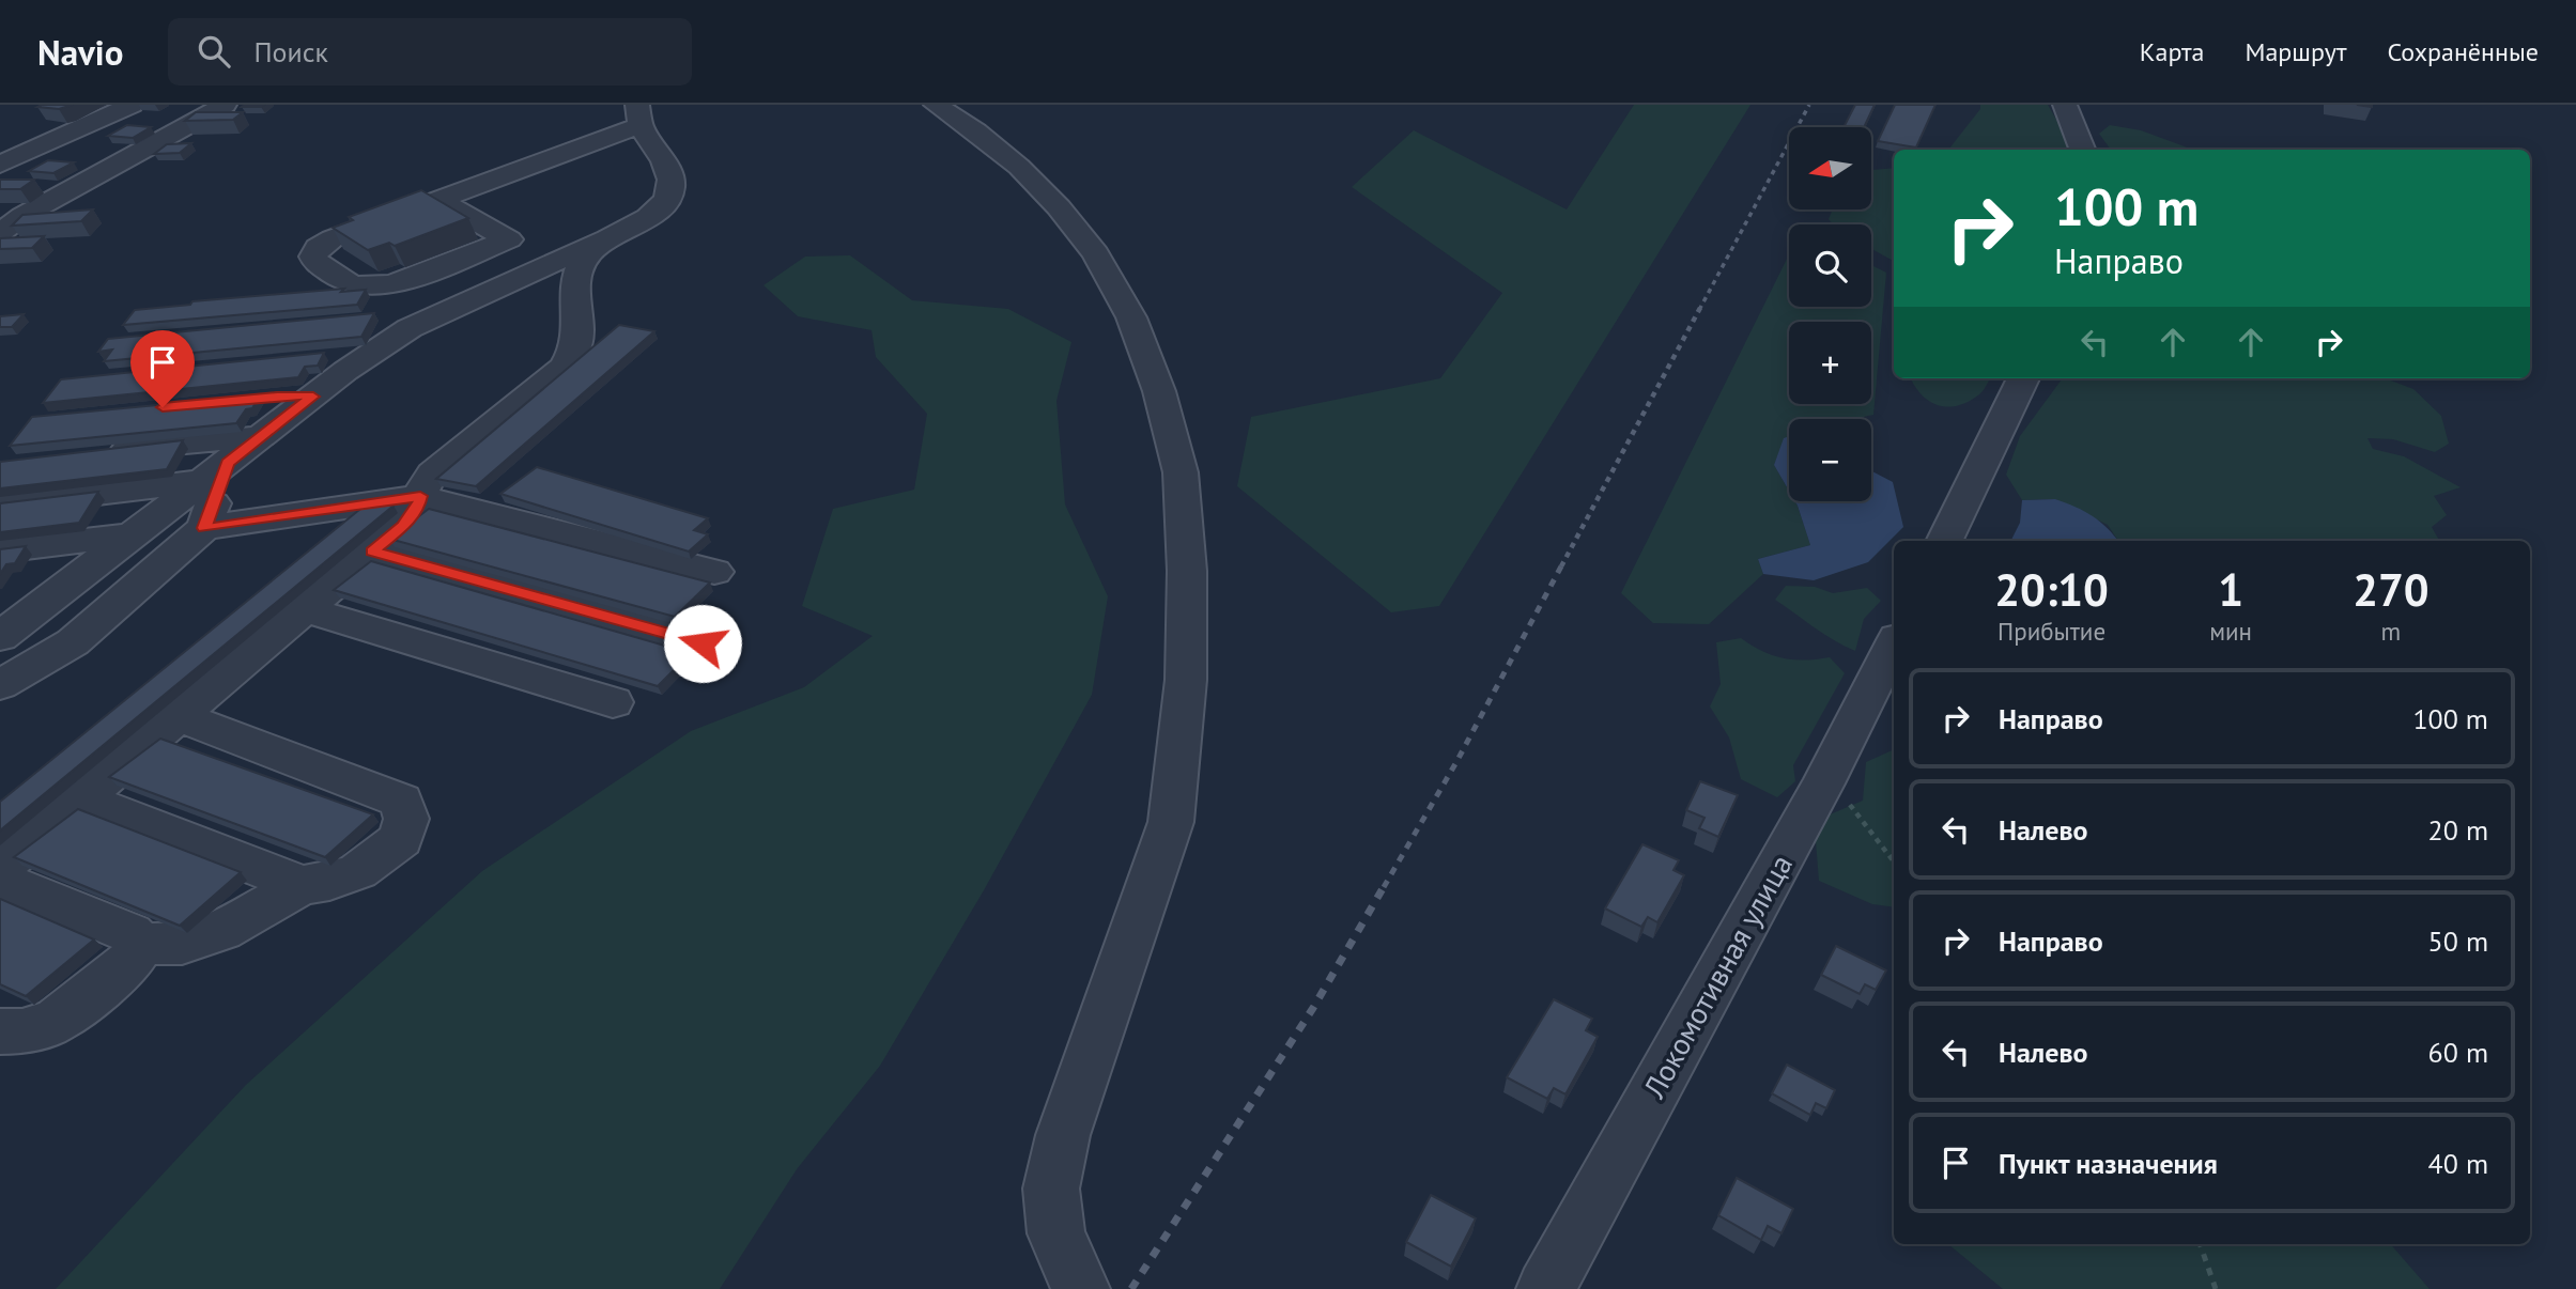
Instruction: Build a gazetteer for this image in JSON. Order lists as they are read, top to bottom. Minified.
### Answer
{"streets":{"street":["Локомотивная улица"]},"north":"left","page":{"header":"Navio","search":"Поиск","nav":["Карта","Маршрут","Сохранённые"],"map_buttons":["+","−"],"turn":["100 m","Направо"],"eta":["20:10","Прибытие","1","мин","270","m"],"list":[{"name":"Направо","value":"100 m"},{"name":"Налево","value":"20 m"},{"name":"Направо","value":"50 m"},{"name":"Налево","value":"60 m"},{"name":"Пункт назначения","value":"40 m"}]}}
